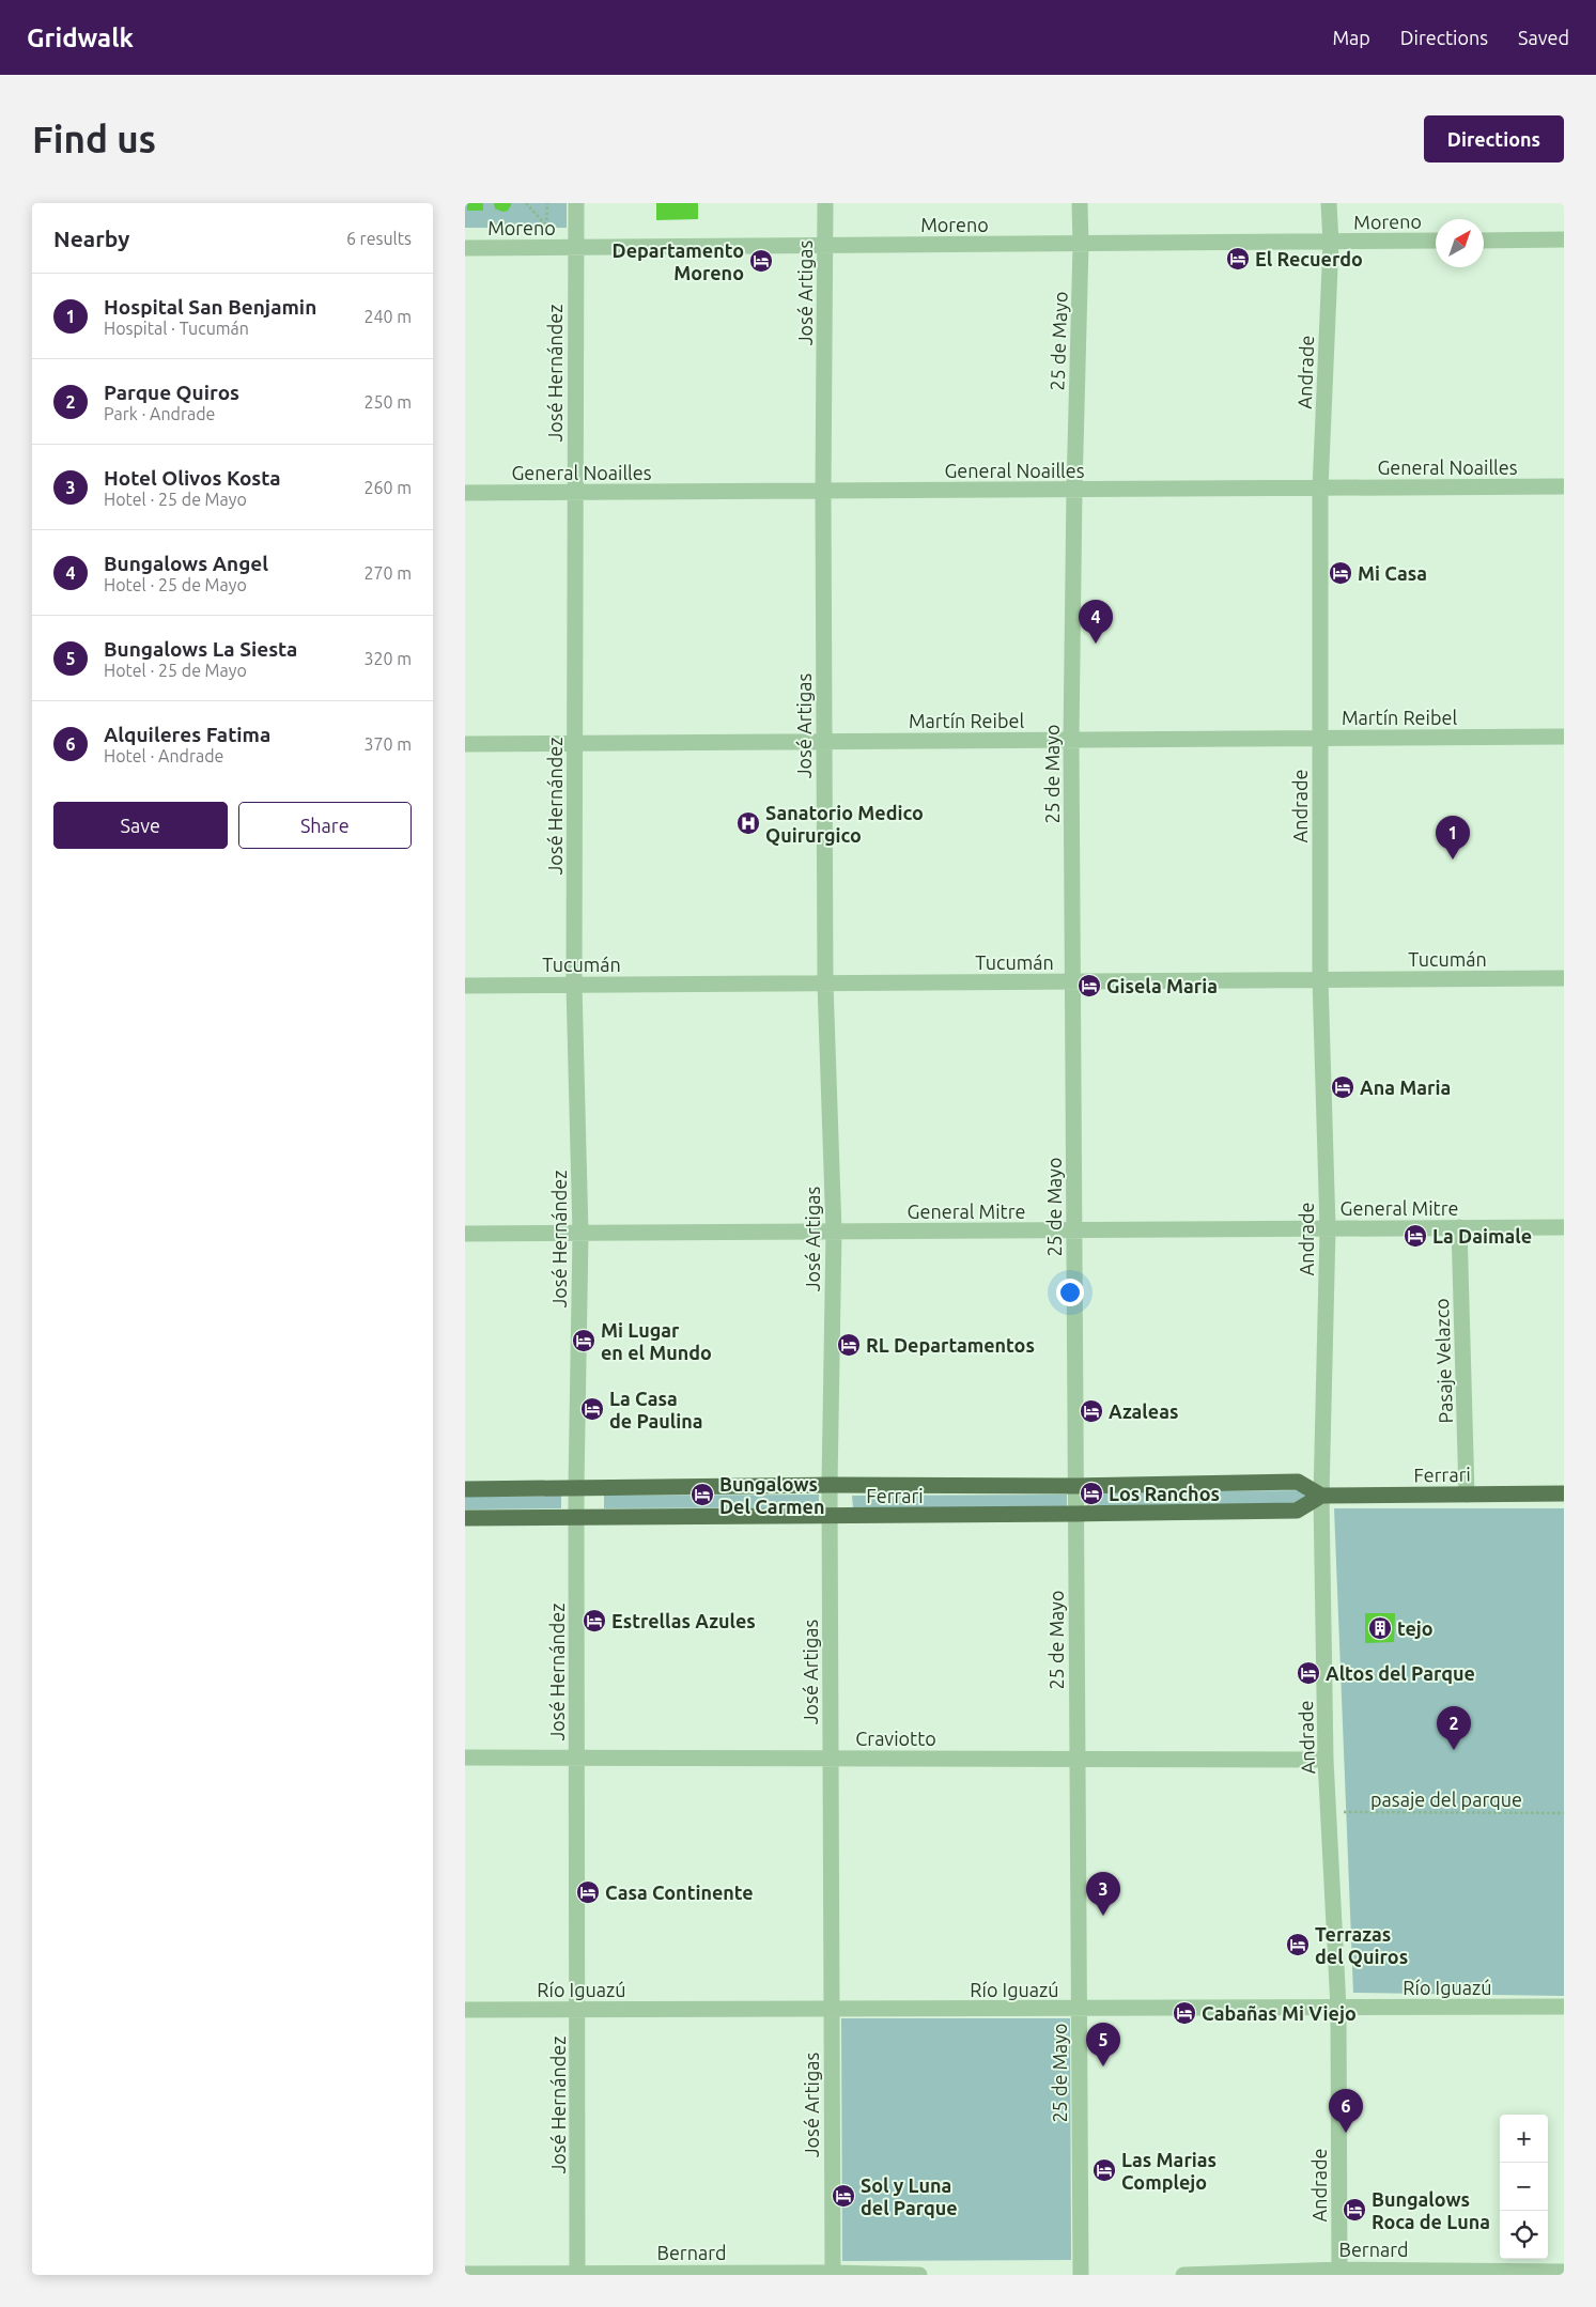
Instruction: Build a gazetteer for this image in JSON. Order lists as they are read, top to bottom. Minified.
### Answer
{"streets":{"main road":["Ferrari"],"street":["Moreno","José Artigas","25 de Mayo","Andrade","José Hernández","General Noailles","Martín Reibel","Tucumán","General Mitre","Pasaje Velazco","Craviotto","Río Iguazú","Bernard"],"path":["pasaje del parque"]},"crossings":[["Moreno","José Artigas"],["Moreno","25 de Mayo"],["Moreno","Andrade"],["Moreno","José Hernández"],["José Artigas","General Noailles"],["José Artigas","Martín Reibel"],["José Artigas","Tucumán"],["José Artigas","General Mitre"],["José Artigas","Ferrari"],["José Artigas","Craviotto"],["José Artigas","Río Iguazú"],["José Artigas","Bernard"],["25 de Mayo","General Noailles"],["25 de Mayo","Martín Reibel"],["25 de Mayo","Tucumán"],["25 de Mayo","General Mitre"],["25 de Mayo","Ferrari"],["25 de Mayo","Craviotto"],["25 de Mayo","Río Iguazú"],["Andrade","General Noailles"],["Andrade","Martín Reibel"],["Andrade","Tucumán"],["Andrade","General Mitre"],["Andrade","Ferrari"],["Andrade","Craviotto"],["Andrade","pasaje del parque"],["Andrade","Río Iguazú"],["Andrade","Bernard"],["José Hernández","General Noailles"],["José Hernández","Martín Reibel"],["José Hernández","Tucumán"],["José Hernández","General Mitre"],["José Hernández","Ferrari"],["José Hernández","Craviotto"],["José Hernández","Río Iguazú"],["José Hernández","Bernard"],["General Mitre","Pasaje Velazco"],["Pasaje Velazco","Ferrari"]],"places":{"hotel":["El Recuerdo","Departamento Moreno","Mi Casa","Gisela Maria","Ana Maria","La Daimale","Mi Lugar en el Mundo","RL Departamentos","La Casa de Paulina","Azaleas","Los Ranchos","Bungalows Del Carmen","Estrellas Azules","Altos del Parque","Casa Continente","Terrazas del Quiros","Cabañas Mi Viejo","Las Marias Complejo","Sol y Luna del Parque","Bungalows Roca de Luna"],"hospital":["Sanatorio Medico Quirurgico"],"building":["tejo"]},"north":"top right","page":{"header":"Gridwalk","nav":["Map","Directions","Saved"],"buttons":["Directions",["Save","Share"]],"title":"Find us","heading":["Nearby","6 results"],"list":[{"mark":"1","name":"Hospital San Benjamin","note":"Hospital · Tucumán","value":"240 m"},{"mark":"2","name":"Parque Quiros","note":"Park · Andrade","value":"250 m"},{"mark":"3","name":"Hotel Olivos Kosta","note":"Hotel · 25 de Mayo","value":"260 m"},{"mark":"4","name":"Bungalows Angel","note":"Hotel · 25 de Mayo","value":"270 m"},{"mark":"5","name":"Bungalows La Siesta","note":"Hotel · 25 de Mayo","value":"320 m"},{"mark":"6","name":"Alquileres Fatima","note":"Hotel · Andrade","value":"370 m"}],"pins":["4","1","2","3","5","6"],"map_buttons":["+","−"]}}
